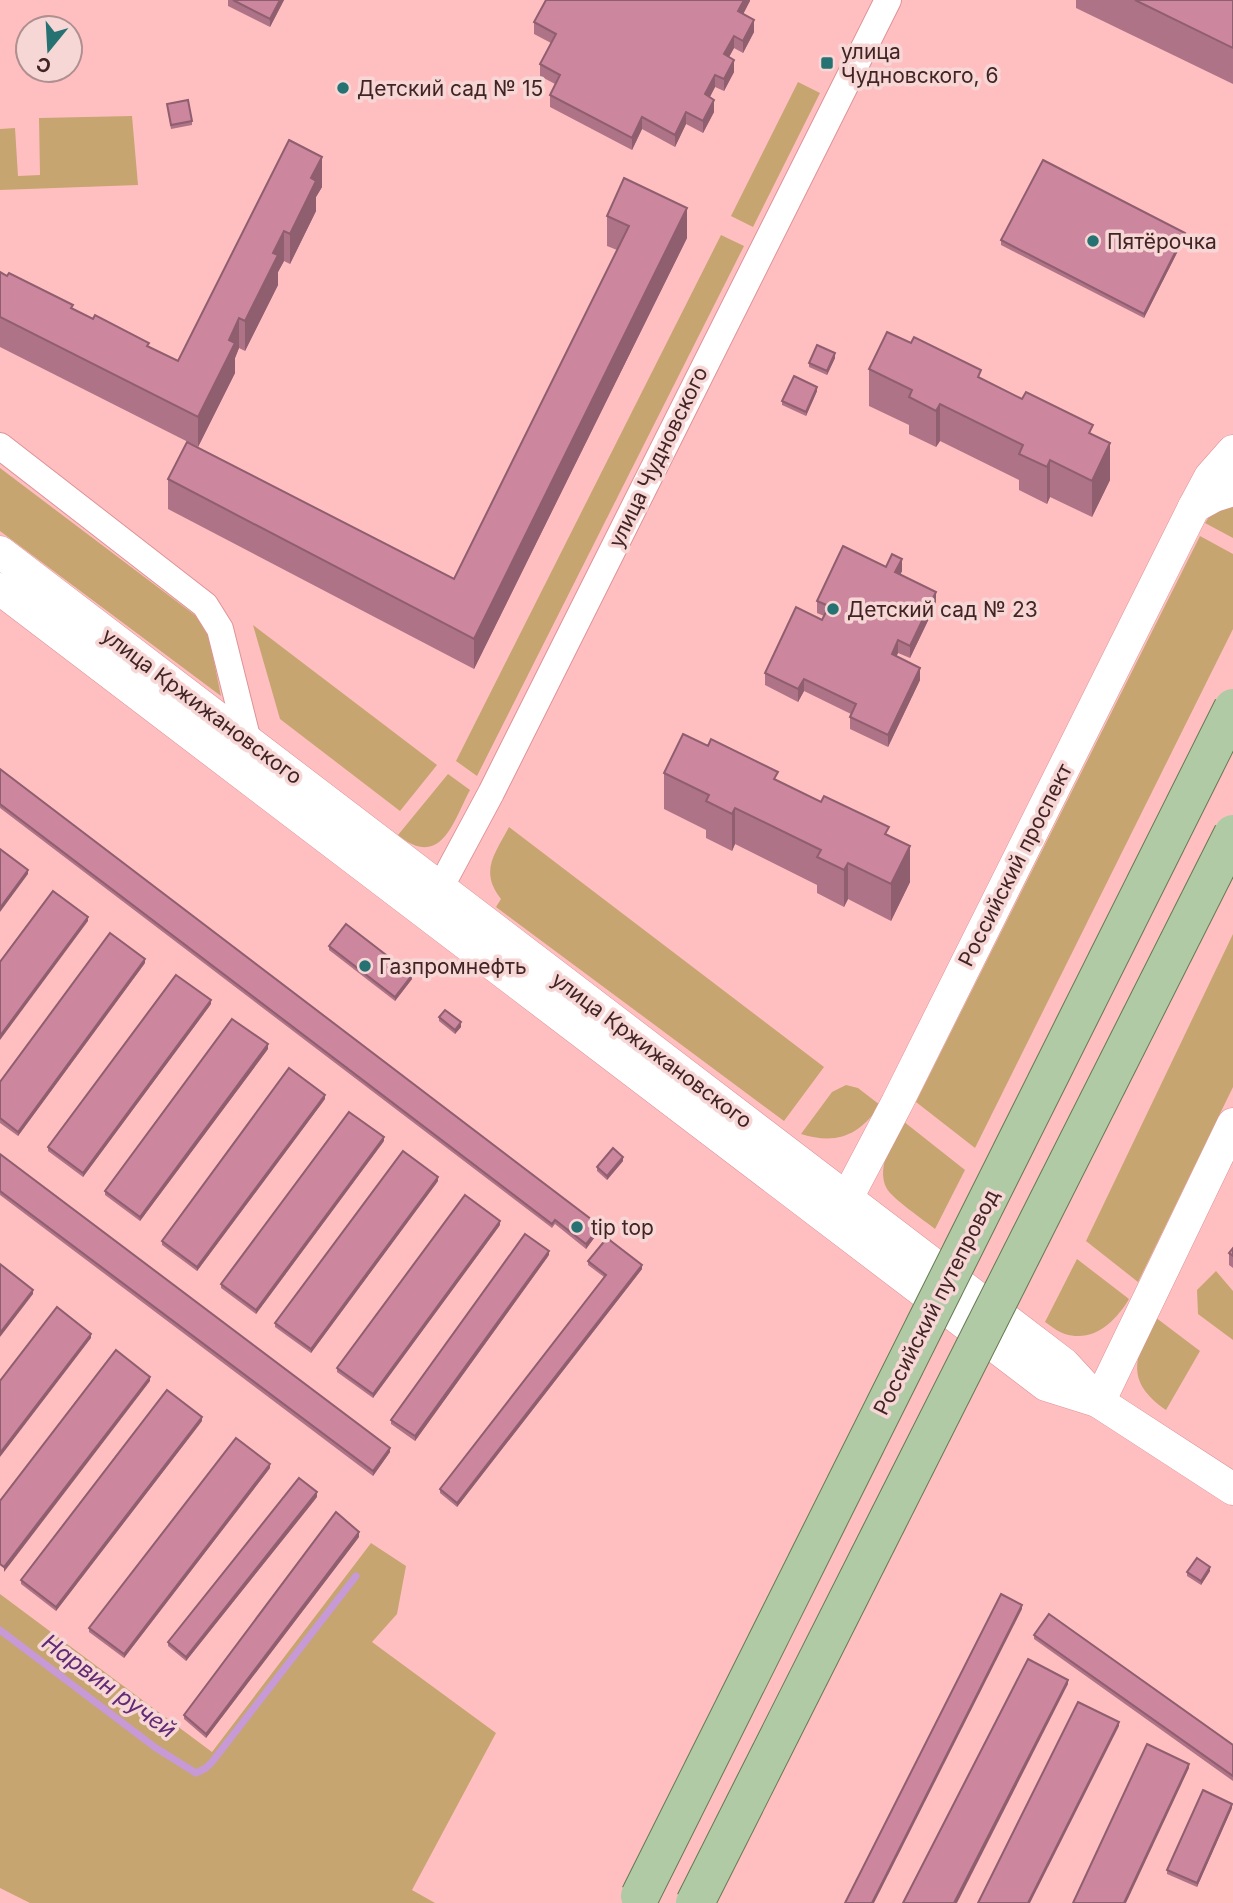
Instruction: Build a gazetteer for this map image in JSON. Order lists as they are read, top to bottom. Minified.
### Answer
{"streets":{"main road":["Российский путепровод"],"street":["улица Чудновского","улица Кржижановского","Российский проспект"]},"crossings":[["улица Чудновского","улица Кржижановского"],["улица Кржижановского","Российский проспект"]],"water":["Нарвин ручей"],"places":{"transit":["улица Чудновского, 6"],"other":["Детский сад № 15","Пятёрочка","Детский сад № 23","Газпромнефть","tip top"]},"north":"bottom"}
